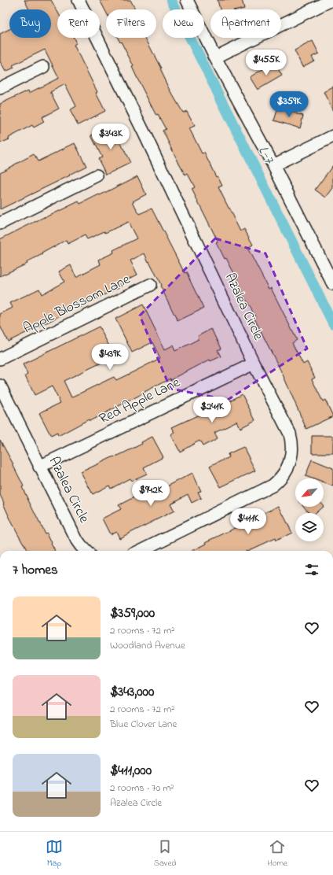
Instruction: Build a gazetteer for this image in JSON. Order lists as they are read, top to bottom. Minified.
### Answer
{"streets":{"street":["Apple Blossom Lane","Azalea Circle","Red Apple Lane"]},"crossings":[["Azalea Circle","Red Apple Lane"]],"water":["L-7"],"north":"bottom left","page":{"chip":["Buy","Rent","Filters","New","Apartment"],"price":["$455K","$359K","$343K","$439K","$241K","$942K","$411K"],"heading":"7 homes","list":[{"name":"$359,000","note":"2 rooms · 72 m² · Woodland Avenue"},{"name":"$343,000","note":"2 rooms · 72 m² · Blue Clover Lane"},{"name":"$411,000","note":"2 rooms · 70 m² · Azalea Circle"}],"tabs":["Map","Saved","Home"]}}
